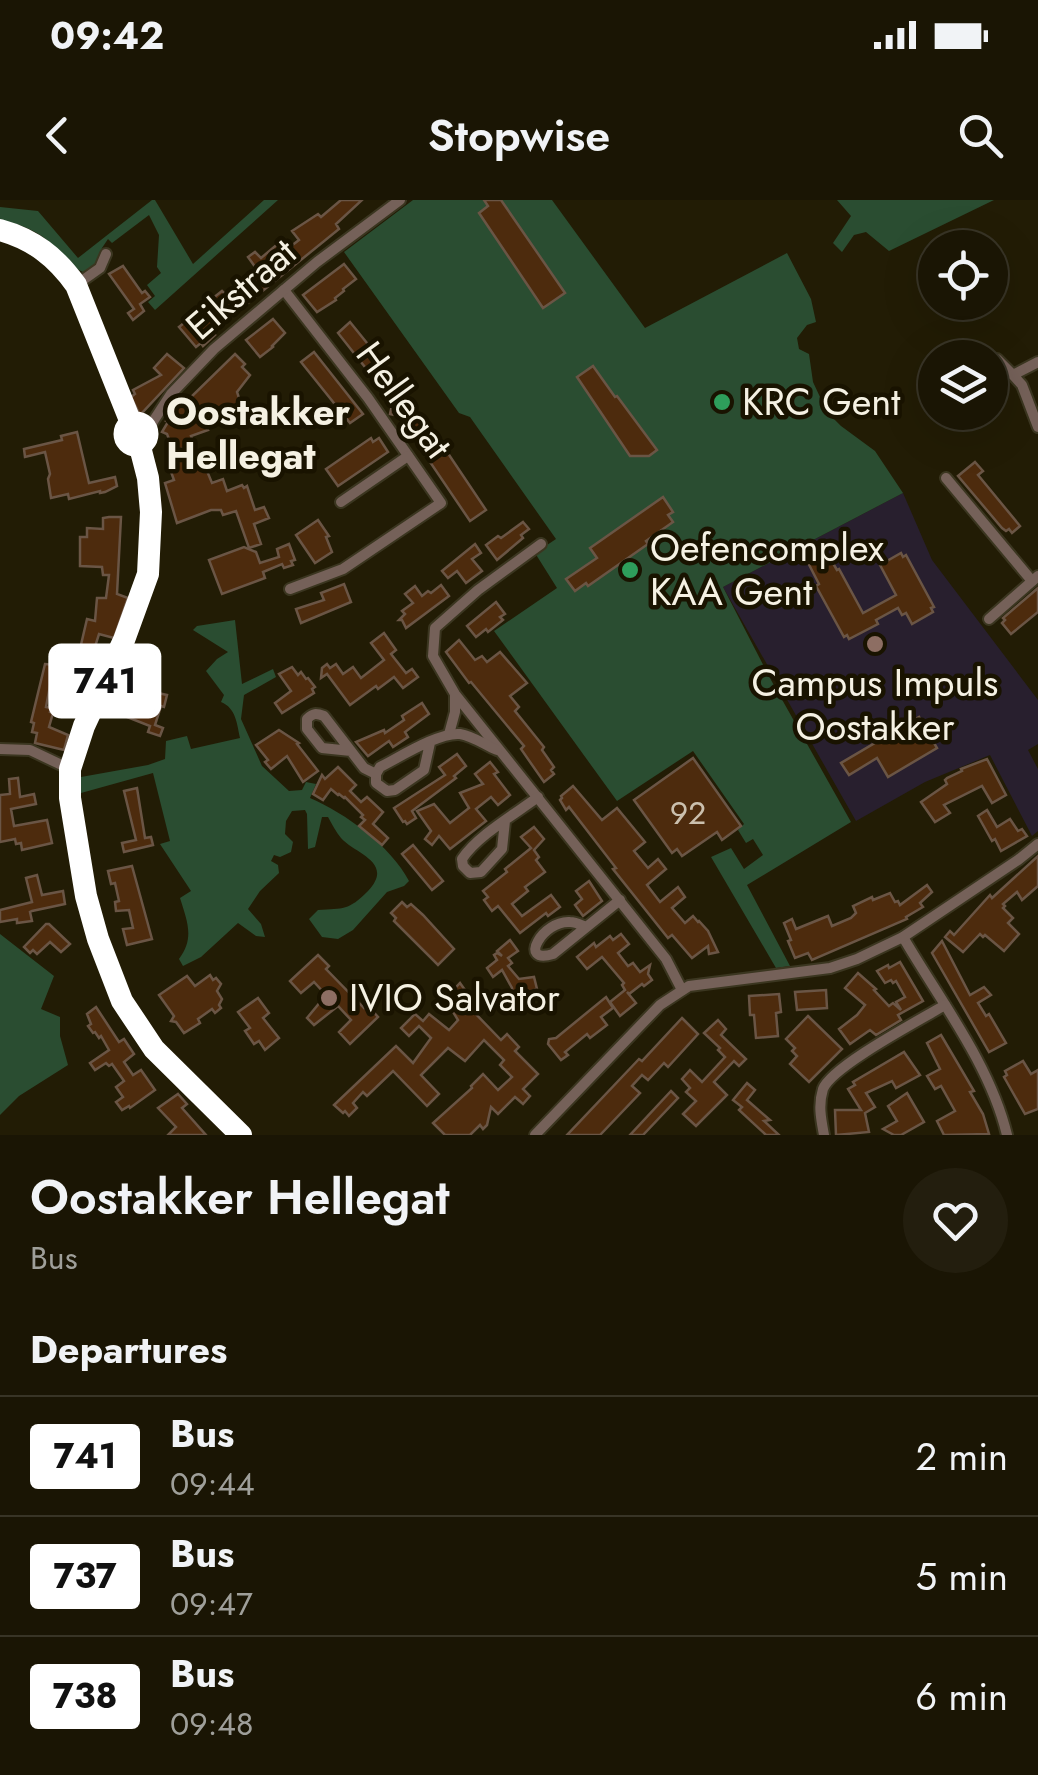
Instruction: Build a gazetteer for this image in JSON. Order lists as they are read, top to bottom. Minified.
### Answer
{"streets":{"street":["Eikstraat","Hellegat"]},"crossings":[["Eikstraat","Hellegat"]],"places":["KRC Gent","Oostakker Hellegat","Oefencomplex KAA Gent","Campus Impuls Oostakker","IVIO Salvator"],"lines":["bus line 741"],"house_numbers":["92"],"page":{"status":"09:42","header":"Stopwise","on_map":"741","heading":[["Oostakker Hellegat","Bus"],"Departures"],"list":[{"mark":"741","name":"Bus","note":"09:44","value":"2 min"},{"mark":"737","name":"Bus","note":"09:47","value":"5 min"},{"mark":"738","name":"Bus","note":"09:48","value":"6 min"}]}}
